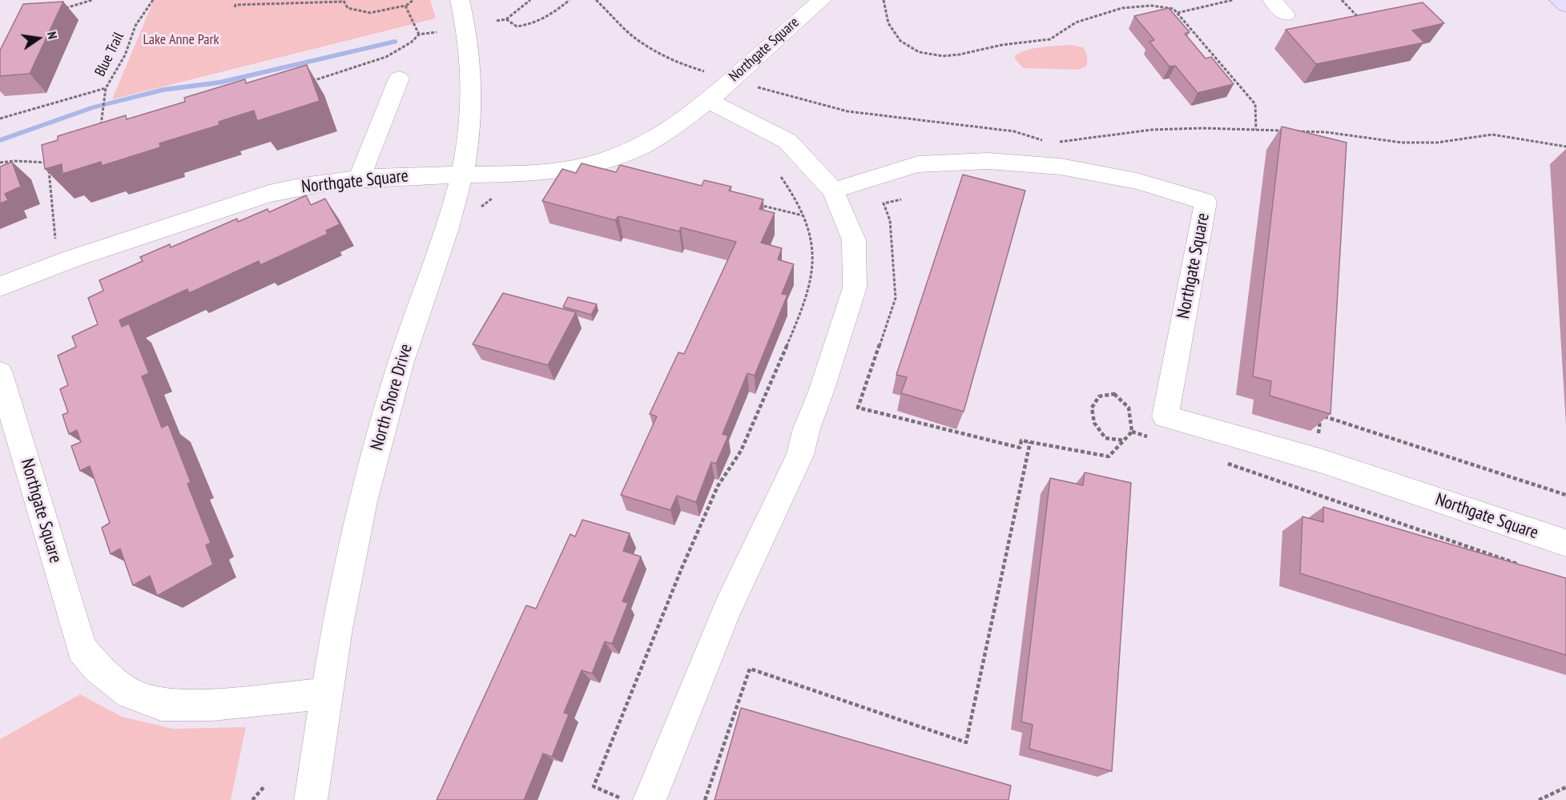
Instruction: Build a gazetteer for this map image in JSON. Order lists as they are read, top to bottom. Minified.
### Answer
{"streets":{"street":["Northgate Square","North Shore Drive"],"path":["Blue Trail"]},"crossings":[["Northgate Square","North Shore Drive"]],"parks":["Lake Anne Park"],"north":"right"}
